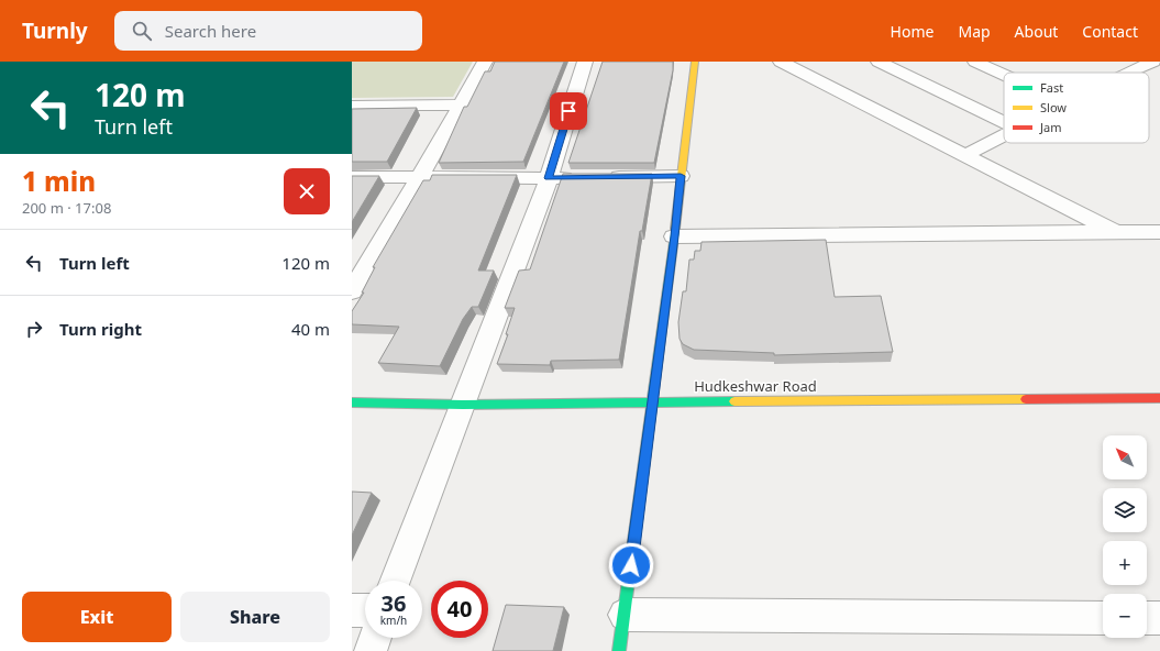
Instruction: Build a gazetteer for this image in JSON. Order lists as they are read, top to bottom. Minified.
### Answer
{"streets":{"street":["Hudkeshwar Road"]},"legend":["Fast","Slow","Jam"],"north":"top left","page":{"header":"Turnly","search":"Search here","nav":["Home","Map","About","Contact"],"turn":["120 m","Turn left"],"heading":["1 min","200 m · 17:08"],"list":[{"name":"Turn left","value":"120 m"},{"name":"Turn right","value":"40 m"}],"map_buttons":["+","−"],"speed":"36 km/h","limit":"40","buttons":["Exit","Share"]}}
